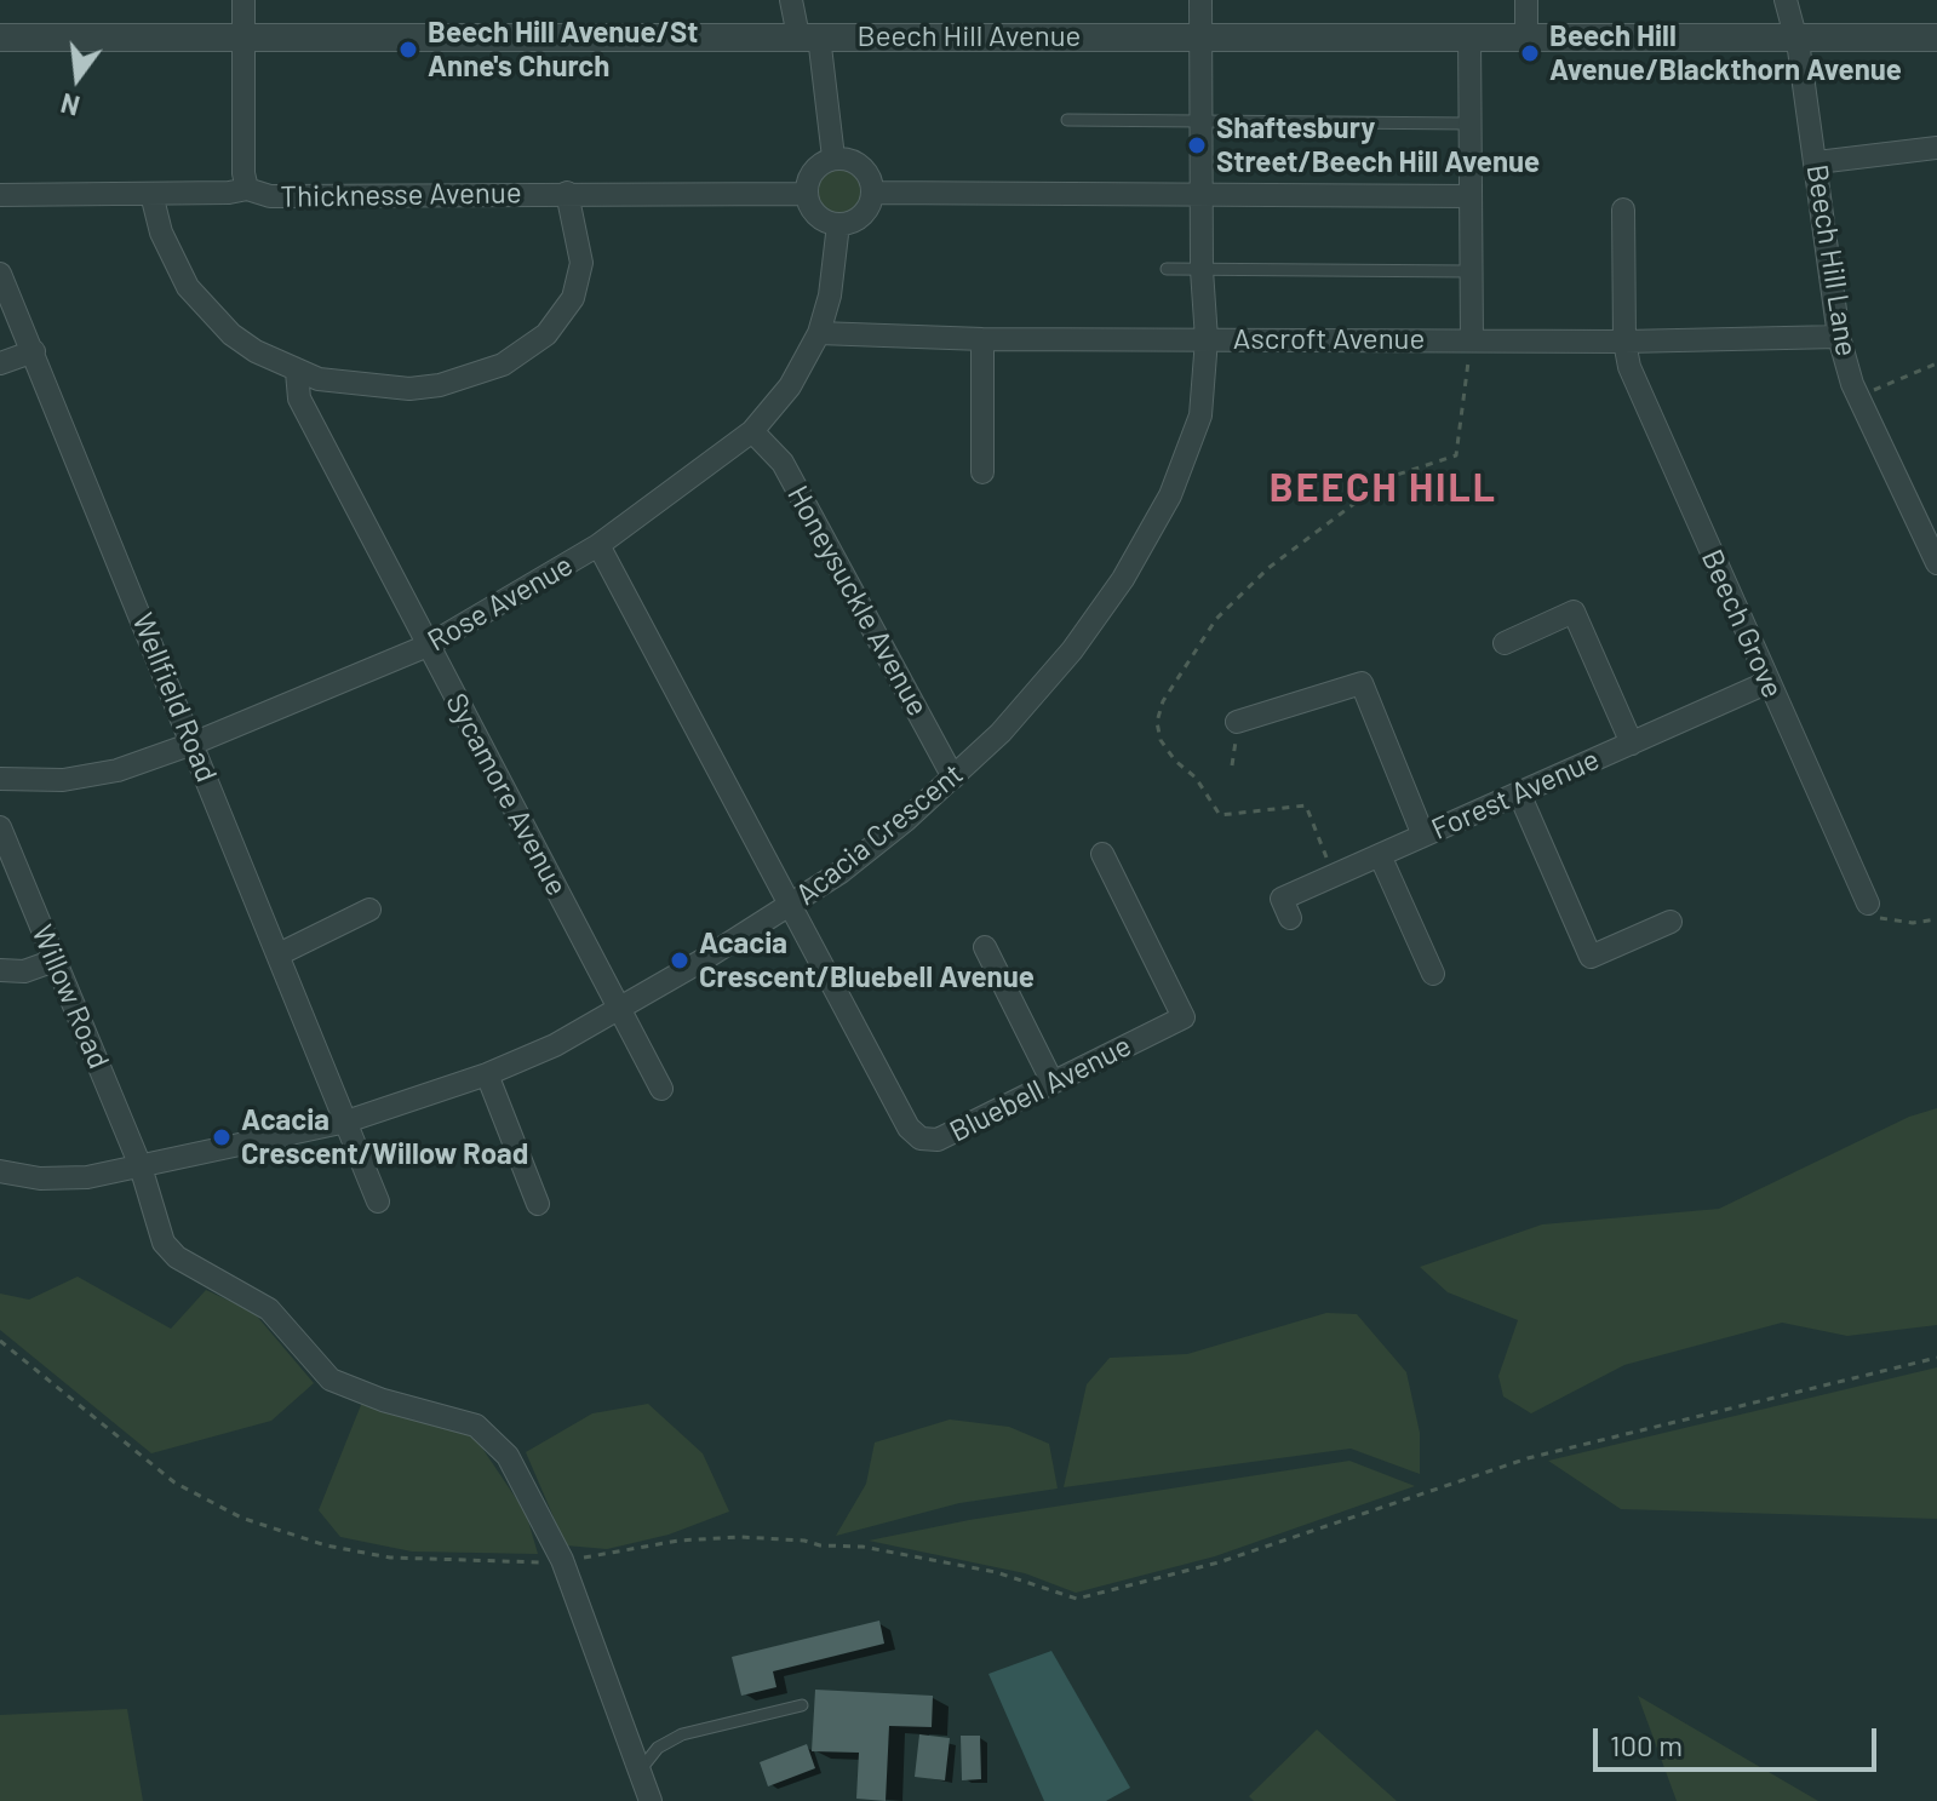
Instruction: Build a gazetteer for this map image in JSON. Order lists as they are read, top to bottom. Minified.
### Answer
{"streets":{"street":["Beech Hill Avenue","Thicknesse Avenue","Beech Hill Lane","Ascroft Avenue","Honeysuckle Avenue","Rose Avenue","Beech Grove","Wellfield Road","Sycamore Avenue","Forest Avenue","Acacia Crescent","Willow Road","Bluebell Avenue"]},"crossings":[["Beech Hill Avenue","Beech Hill Lane"],["Beech Hill Avenue","Acacia Crescent"],["Thicknesse Avenue","Rose Avenue"],["Beech Hill Lane","Ascroft Avenue"],["Ascroft Avenue","Rose Avenue"],["Ascroft Avenue","Beech Grove"],["Ascroft Avenue","Acacia Crescent"],["Honeysuckle Avenue","Rose Avenue"],["Honeysuckle Avenue","Acacia Crescent"],["Rose Avenue","Wellfield Road"],["Rose Avenue","Sycamore Avenue"],["Rose Avenue","Bluebell Avenue"],["Beech Grove","Forest Avenue"],["Wellfield Road","Acacia Crescent"],["Sycamore Avenue","Acacia Crescent"],["Acacia Crescent","Willow Road"],["Acacia Crescent","Bluebell Avenue"]],"districts":["BEECH HILL"],"places":["Beech Hill Avenue/St Anne's Church","Beech Hill Avenue/Blackthorn Avenue","Shaftesbury Street/Beech Hill Avenue","Acacia Crescent/Bluebell Avenue","Acacia Crescent/Willow Road"],"scale_bar":"100 m","north":"bottom"}
